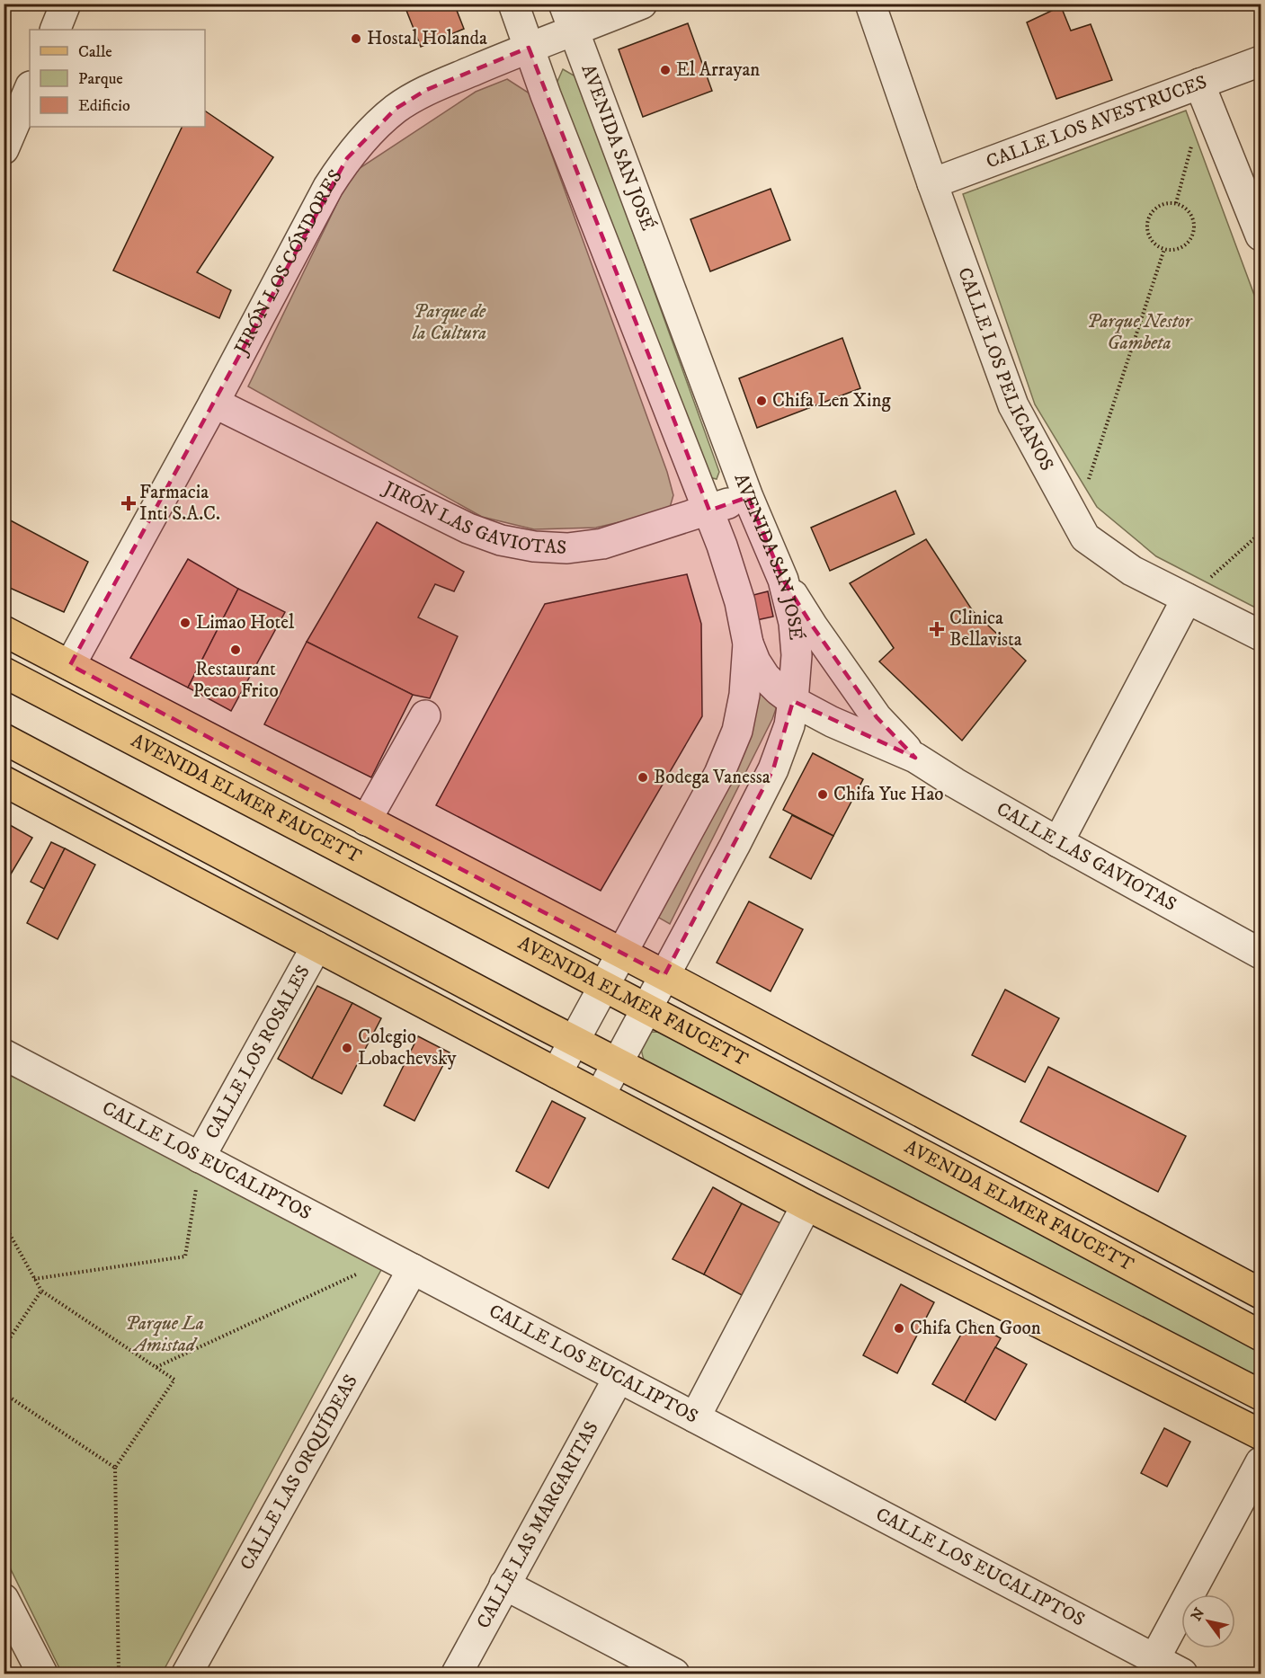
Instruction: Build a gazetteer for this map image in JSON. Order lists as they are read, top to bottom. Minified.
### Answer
{"streets":{"main road":["AVENIDA ELMER FAUCETT"],"street":["CALLE LOS AVESTRUCES","AVENIDA SAN JOSÉ","JIRÓN LOS CÓNDORES","CALLE LOS PELICANOS","JIRÓN LAS GAVIOTAS","CALLE LAS GAVIOTAS","CALLE LOS ROSALES","CALLE LOS EUCALIPTOS","CALLE LAS ORQUÍDEAS","CALLE LAS MARGARITAS"]},"crossings":[["CALLE LOS AVESTRUCES","CALLE LOS PELICANOS"],["AVENIDA SAN JOSÉ","JIRÓN LOS CÓNDORES"],["AVENIDA SAN JOSÉ","JIRÓN LAS GAVIOTAS"],["AVENIDA SAN JOSÉ","AVENIDA ELMER FAUCETT"],["AVENIDA SAN JOSÉ","CALLE LAS GAVIOTAS"],["JIRÓN LOS CÓNDORES","JIRÓN LAS GAVIOTAS"],["JIRÓN LOS CÓNDORES","AVENIDA ELMER FAUCETT"],["CALLE LOS ROSALES","CALLE LOS EUCALIPTOS"],["CALLE LOS EUCALIPTOS","CALLE LAS ORQUÍDEAS"],["CALLE LOS EUCALIPTOS","CALLE LAS MARGARITAS"]],"parks":["Parque de la Cultura","Parque Nestor Gambeta","Parque La Amistad"],"places":{"other":["Hostal Holanda","El Arrayan","Chifa Len Xing","Limao Hotel","Restaurant Pecao Frito","Bodega Vanessa","Chifa Yue Hao","Colegio Lobachevsky","Chifa Chen Goon"],"health":["Farmacia Inti S.A.C.","Clinica Bellavista"]},"legend":["Calle","Parque","Edificio"],"north":"top left"}
